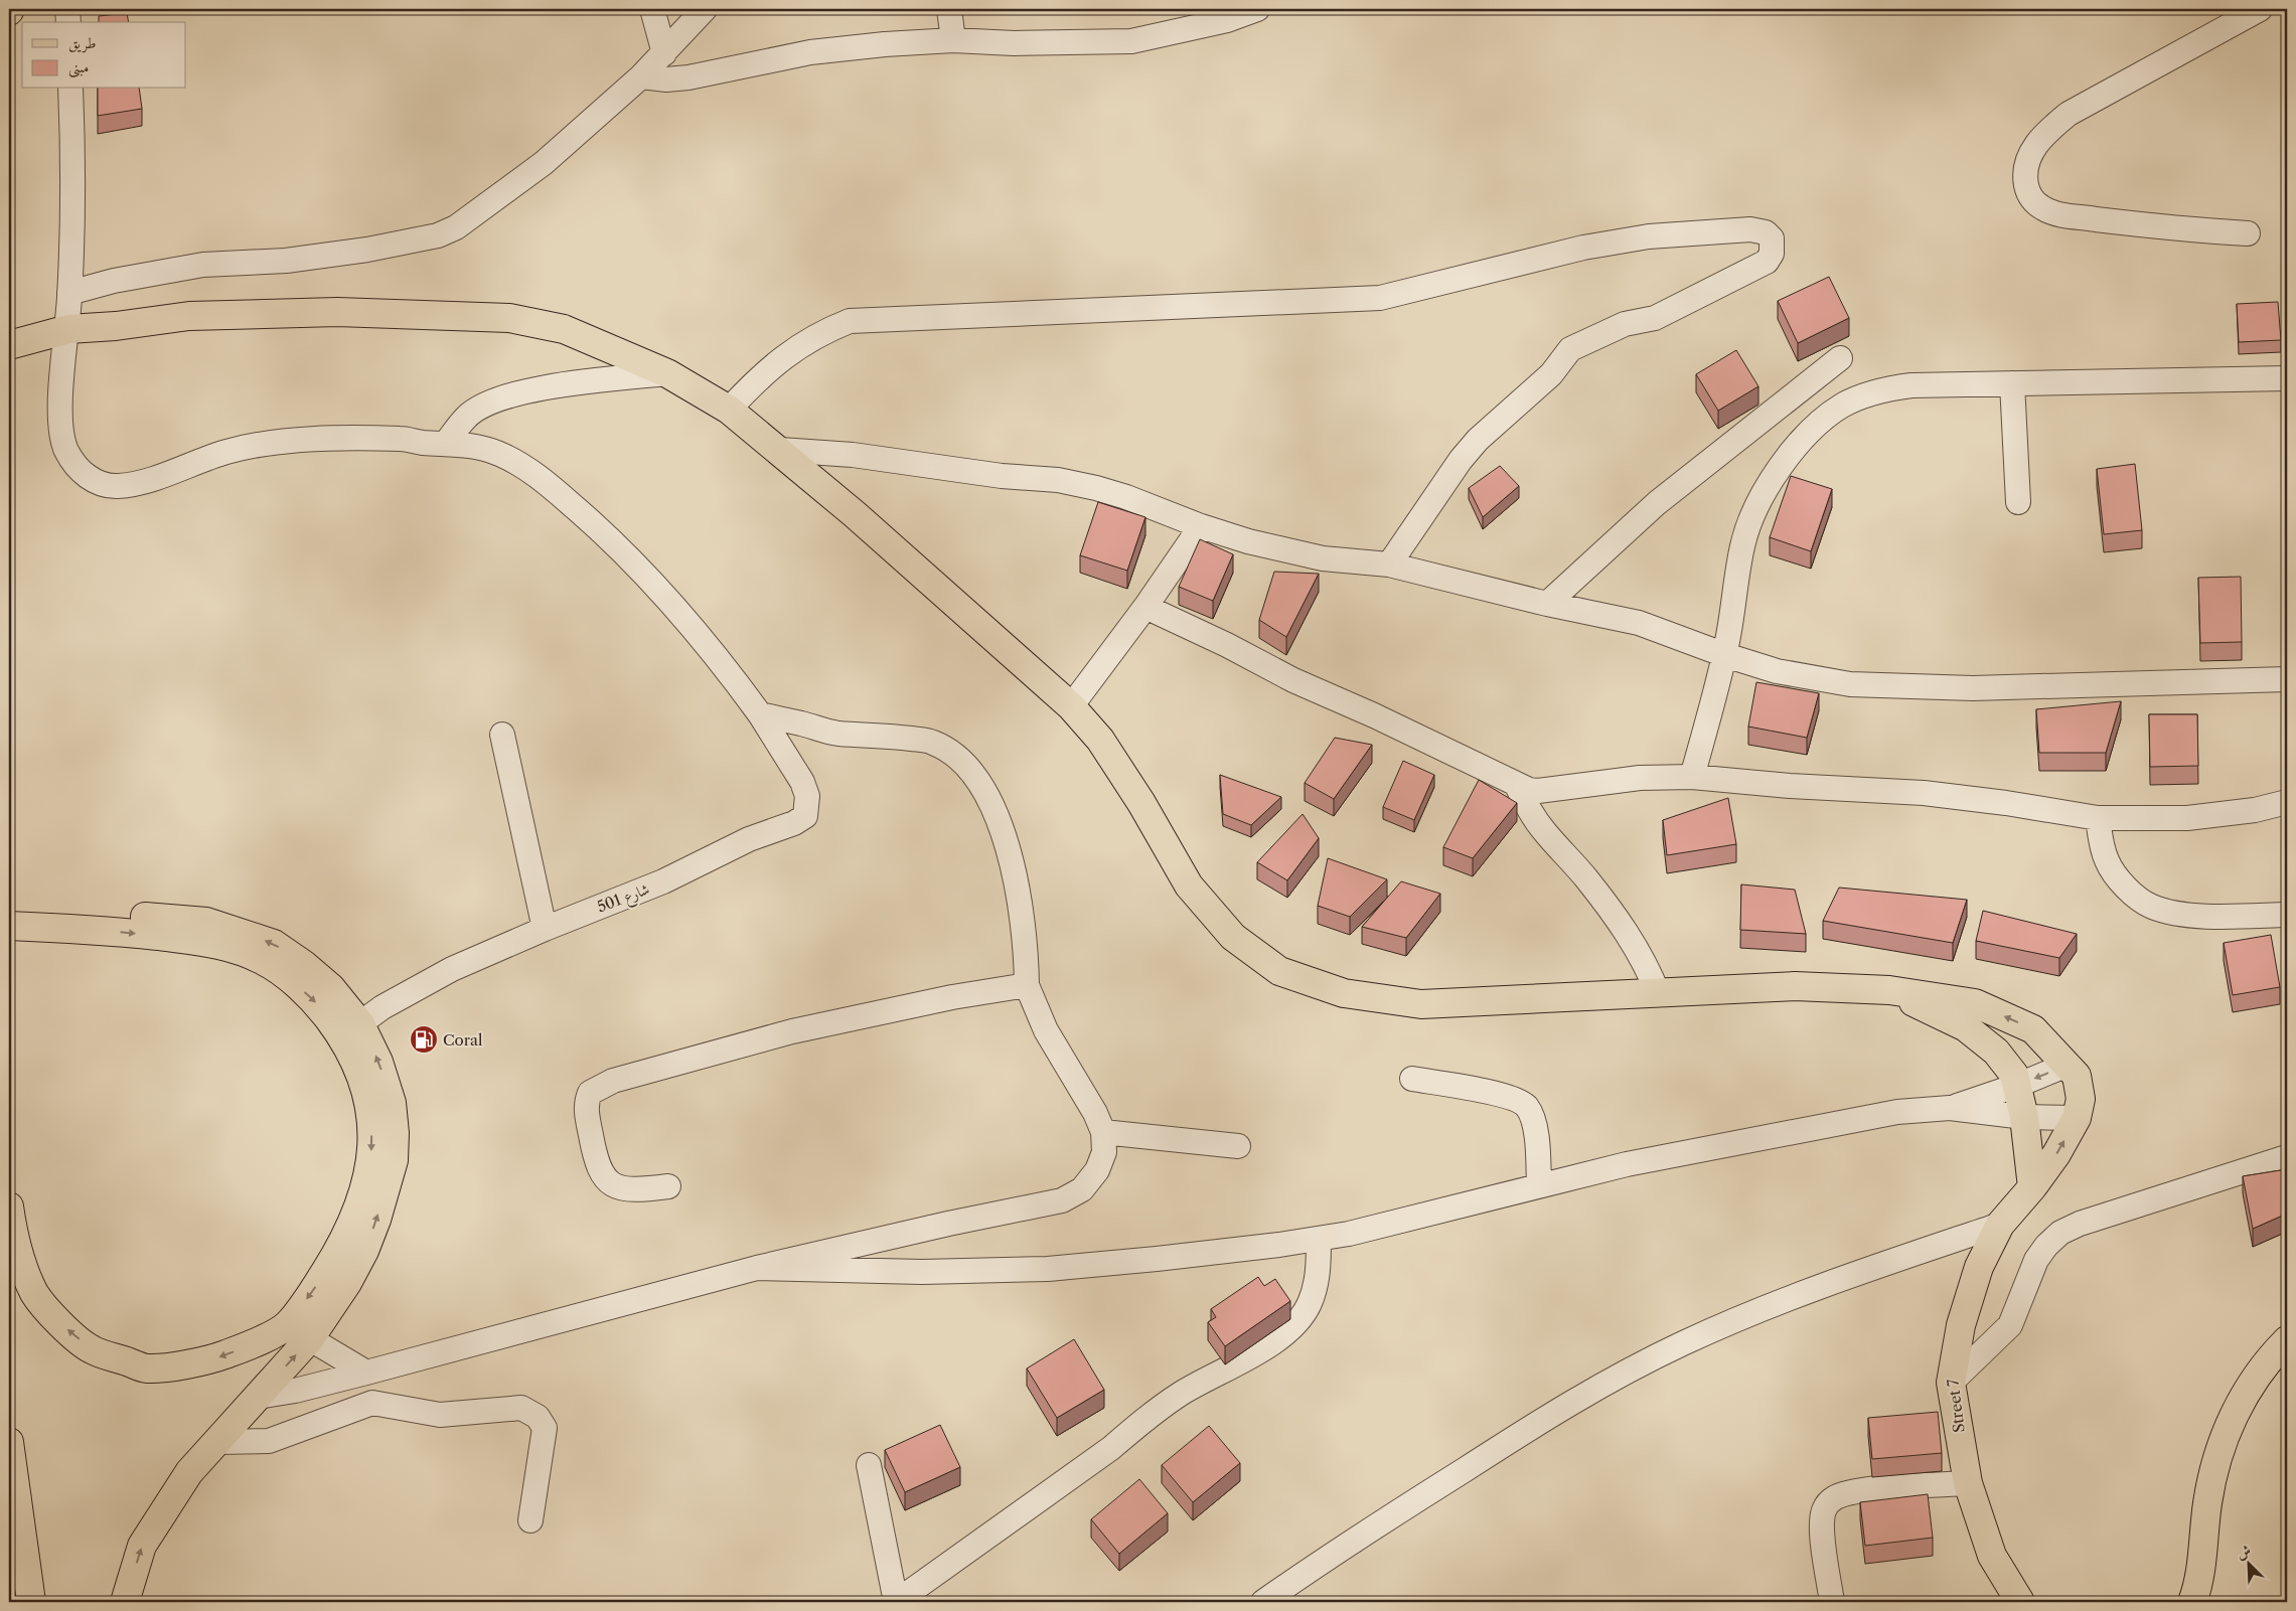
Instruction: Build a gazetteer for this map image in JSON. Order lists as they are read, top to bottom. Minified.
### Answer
{"streets":{"main road":["Street 7"],"street":["شارع 501"]},"places":{"fuel station":["Coral"]},"legend":["طريق","مبنى"],"north":"top left"}
